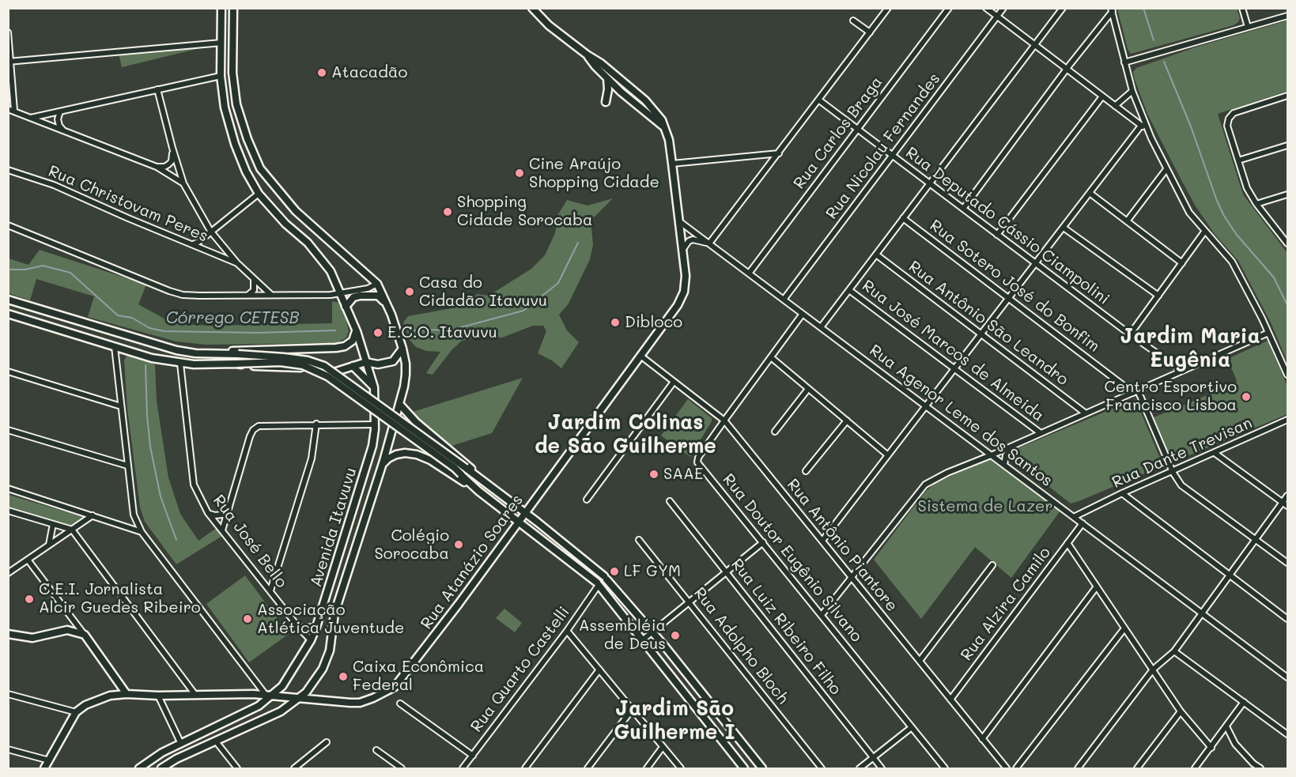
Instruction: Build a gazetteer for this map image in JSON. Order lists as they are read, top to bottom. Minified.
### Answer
{"streets":{"main road":["Avenida Itavuvu","Rua Atanázio Soares"],"street":["Rua Carlos Braga","Rua Nicolau Fernandes","Rua Christovam Peres","Rua Deputado Cássio Ciampolini","Rua Sotero José do Bonfim","Rua Antônio São Leandro","Rua José Marcos de Almeida","Rua Agenor Leme dos Santos","Rua Dante Trevisan","Rua José Bello","Rua Antônio Piantore","Rua Doutor Eugênio Silvano","Rua Alzira Camilo","Rua Luiz Ribeiro Filho","Rua Adolpho Bloch","Rua Quarto Castelli"]},"crossings":[["Rua Carlos Braga","Rua Deputado Cássio Ciampolini"],["Rua Carlos Braga","Rua Agenor Leme dos Santos"],["Rua Nicolau Fernandes","Rua Deputado Cássio Ciampolini"],["Rua Nicolau Fernandes","Rua Agenor Leme dos Santos"],["Rua Agenor Leme dos Santos","Rua Dante Trevisan"],["Rua Agenor Leme dos Santos","Rua Doutor Eugênio Silvano"],["Rua Agenor Leme dos Santos","Rua Atanázio Soares"],["Rua Agenor Leme dos Santos","Rua Alzira Camilo"],["Avenida Itavuvu","Rua José Bello"],["Avenida Itavuvu","Rua Atanázio Soares"],["Rua Antônio Piantore","Rua Doutor Eugênio Silvano"],["Rua Antônio Piantore","Rua Atanázio Soares"],["Rua Antônio Piantore","Rua Alzira Camilo"]],"districts":["Jardim Maria Eugênia","Jardim Colinas de São Guilherme","Jardim São Guilherme I"],"water":["Córrego CETESB"],"parks":["Sistema de Lazer"],"places":["Atacadão","Cine Araújo Shopping Cidade","Shopping Cidade Sorocaba","Casa do Cidadão Itavuvu","Dibloco","E.C.O. Itavuvu","Centro Esportivo Francisco Lisboa","SAAE","Colégio Sorocaba","LF GYM","C.E.I. Jornalista Alcir Guedes Ribeiro","Associação Atlética Juventude","Assembléia de Deus","Caixa Econômica Federal"]}
